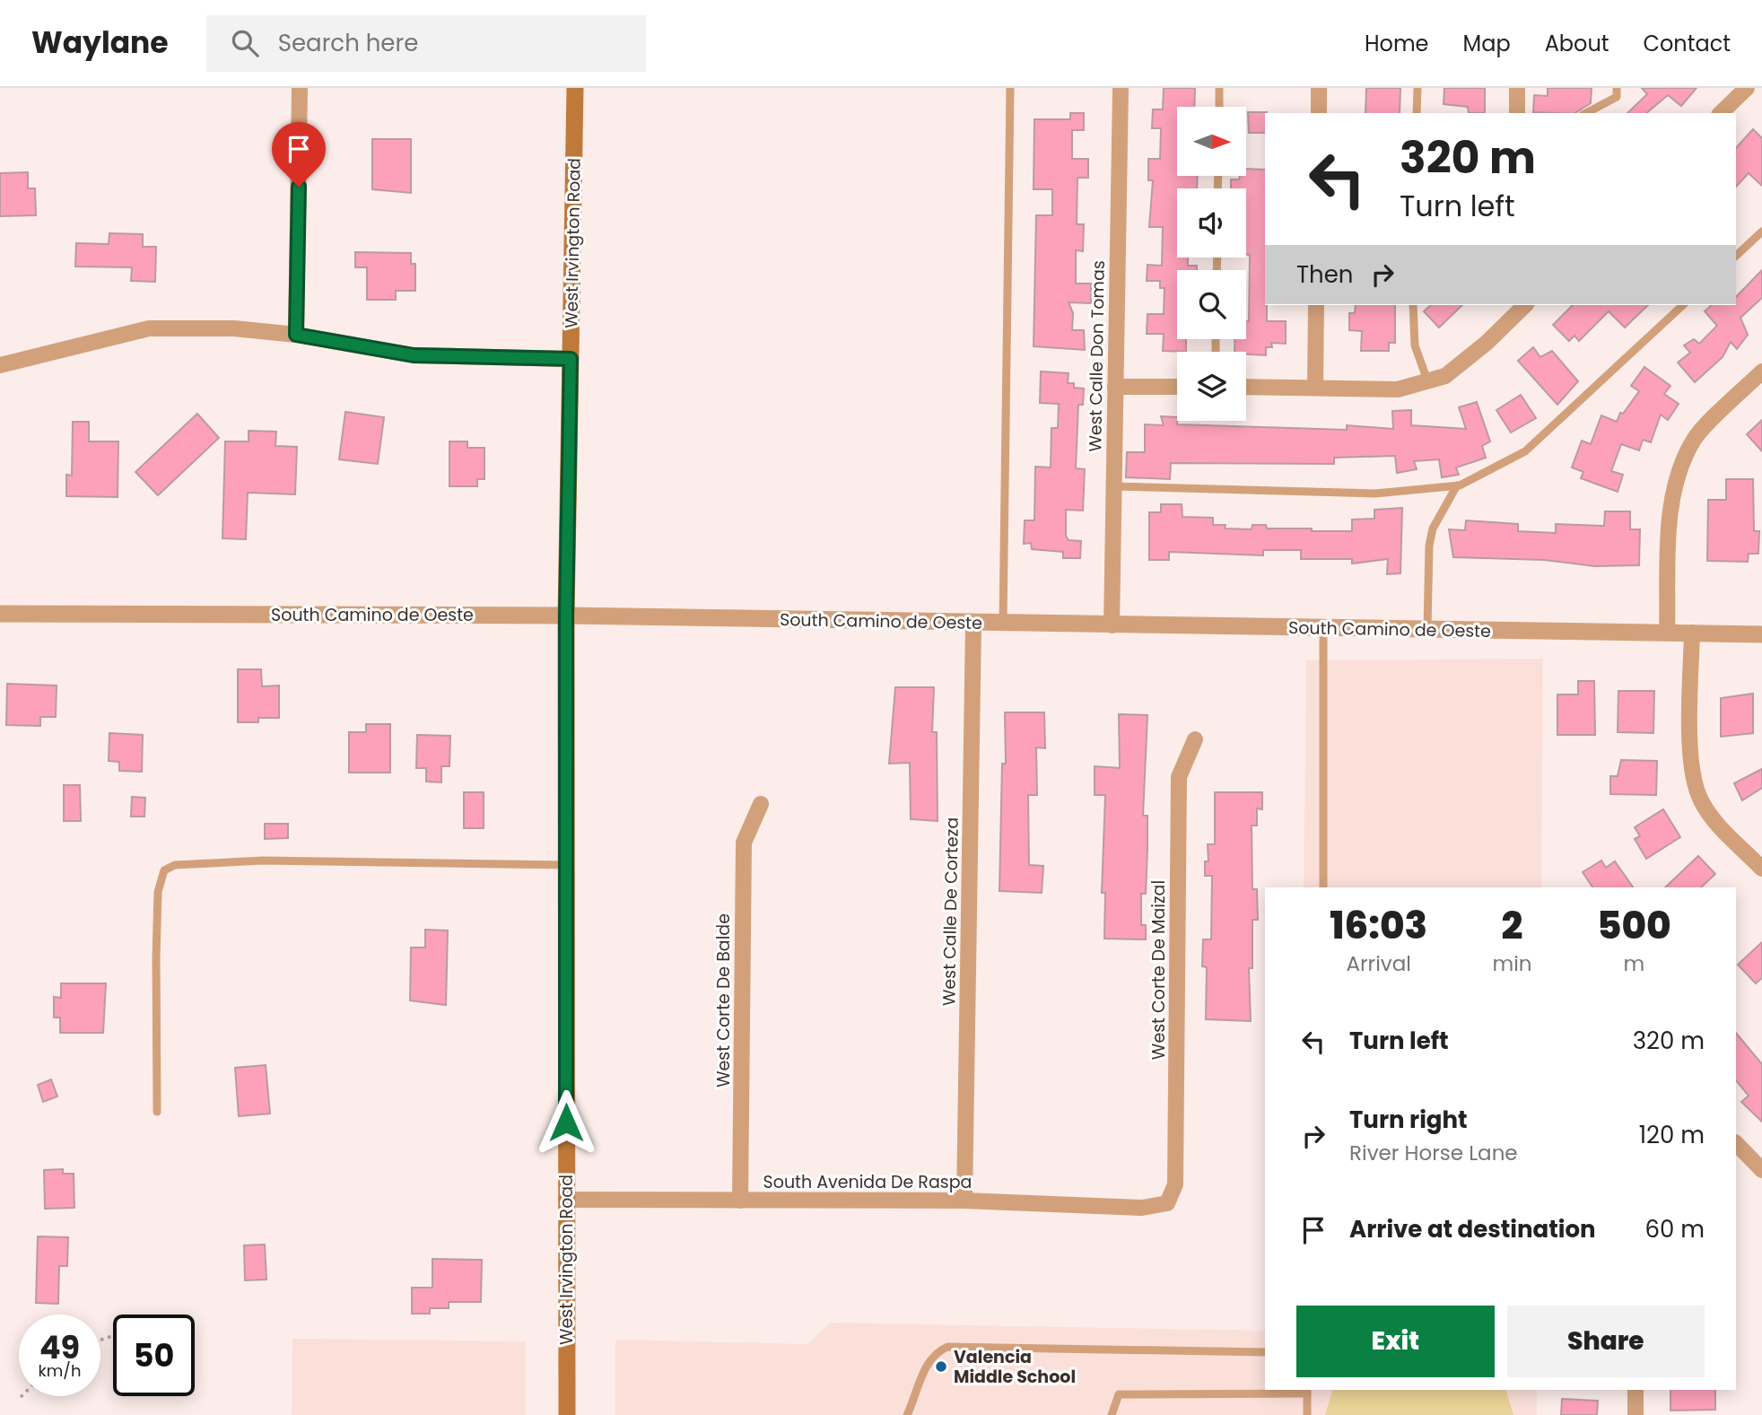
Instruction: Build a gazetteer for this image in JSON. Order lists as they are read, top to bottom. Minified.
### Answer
{"streets":{"main road":["West Irvington Road"],"street":["West Calle Don Tomas","South Camino de Oeste","West Calle De Corteza","West Corte De Maizal","West Corte De Balde","South Avenida De Raspa"]},"crossings":[["West Irvington Road","South Camino de Oeste"],["West Irvington Road","South Avenida De Raspa"],["West Calle Don Tomas","South Camino de Oeste"],["South Camino de Oeste","West Calle De Corteza"],["West Calle De Corteza","South Avenida De Raspa"],["West Corte De Maizal","South Avenida De Raspa"],["West Corte De Balde","South Avenida De Raspa"]],"places":["Valencia Middle School"],"north":"right","page":{"header":"Waylane","search":"Search here","nav":["Home","Map","About","Contact"],"turn":["320 m","Turn left"],"then":"Then","eta":["16:03","Arrival","2","min","500","m"],"list":[{"name":"Turn left","value":"320 m"},{"name":"Turn right","note":"River Horse Lane","value":"120 m"},{"name":"Arrive at destination","value":"60 m"}],"buttons":["Exit","Share"],"speed":"49 km/h","limit":"50"}}
